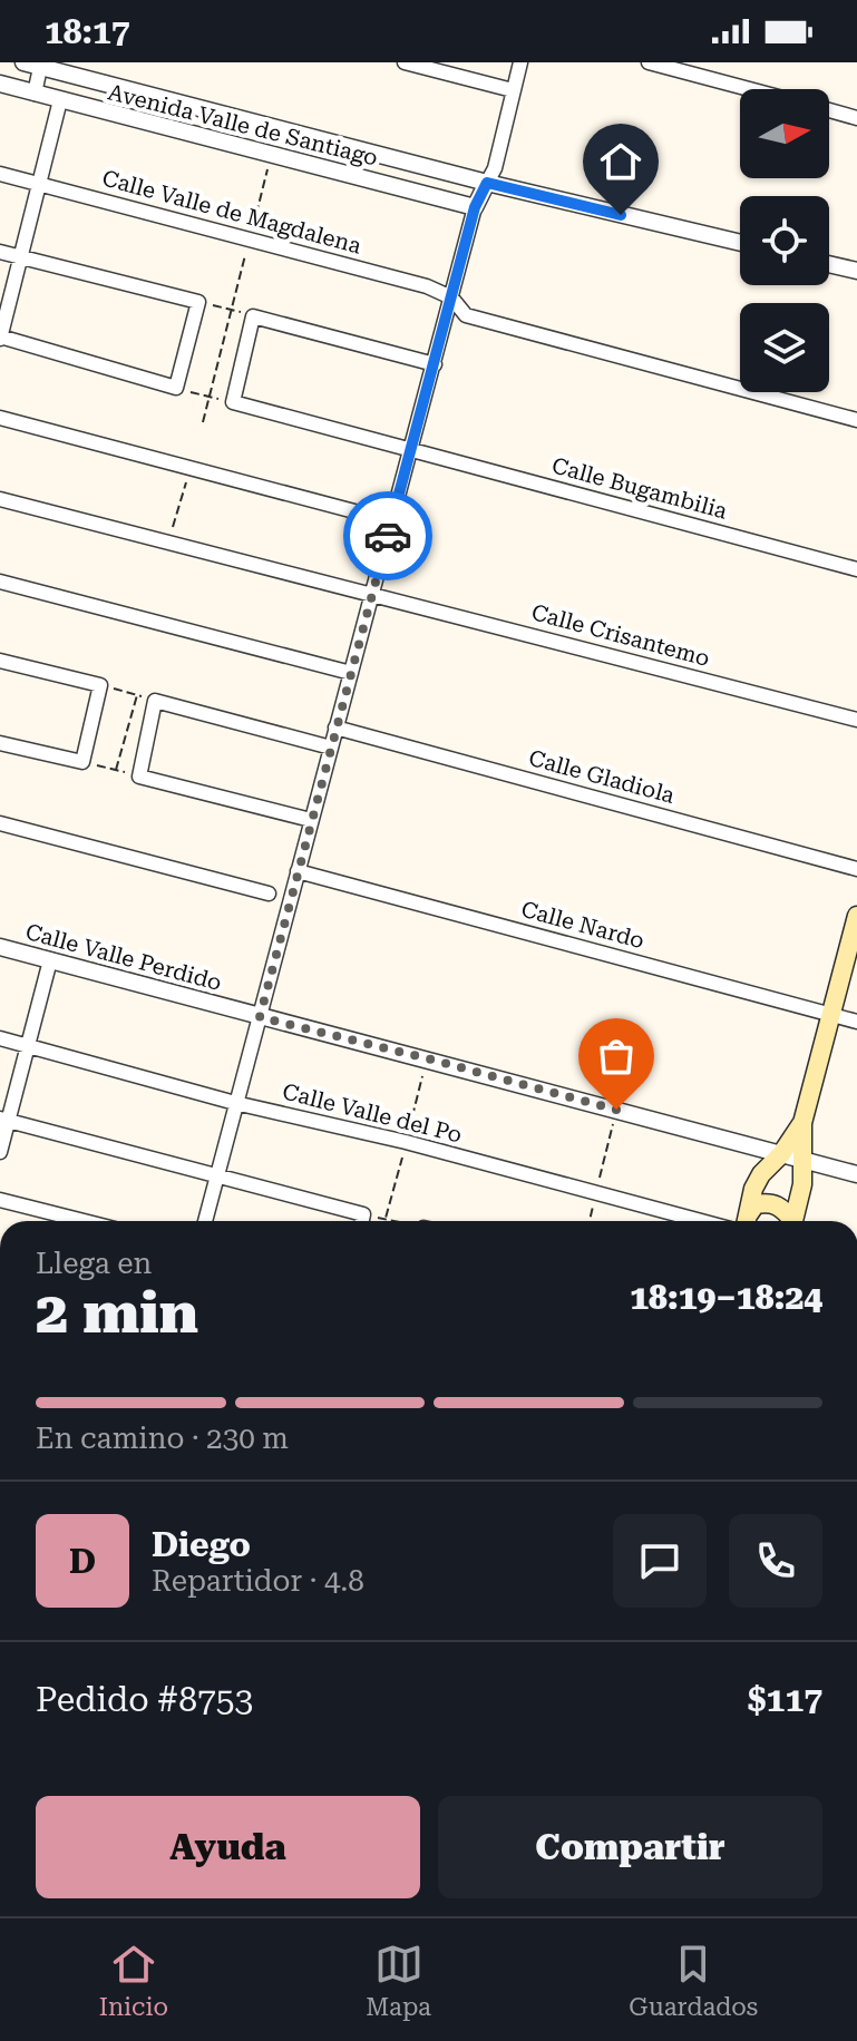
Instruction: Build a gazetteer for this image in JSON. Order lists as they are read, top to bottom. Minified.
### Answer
{"streets":{"street":["Avenida Valle de Santiago","Calle Valle de Magdalena","Calle Bugambilia","Calle Crisantemo","Calle Gladiola","Calle Nardo","Calle Valle Perdido","Calle Valle del Po"]},"north":"right","page":{"status":"18:17","heading":["2 min","Llega en","18:19–18:24"],"panel":["Diego","Repartidor · 4.8","Pedido #8753","$117"],"bar":"En camino · 230 m","round":"D","buttons":["Ayuda","Compartir"],"tabs":["Inicio","Mapa","Guardados"]}}
